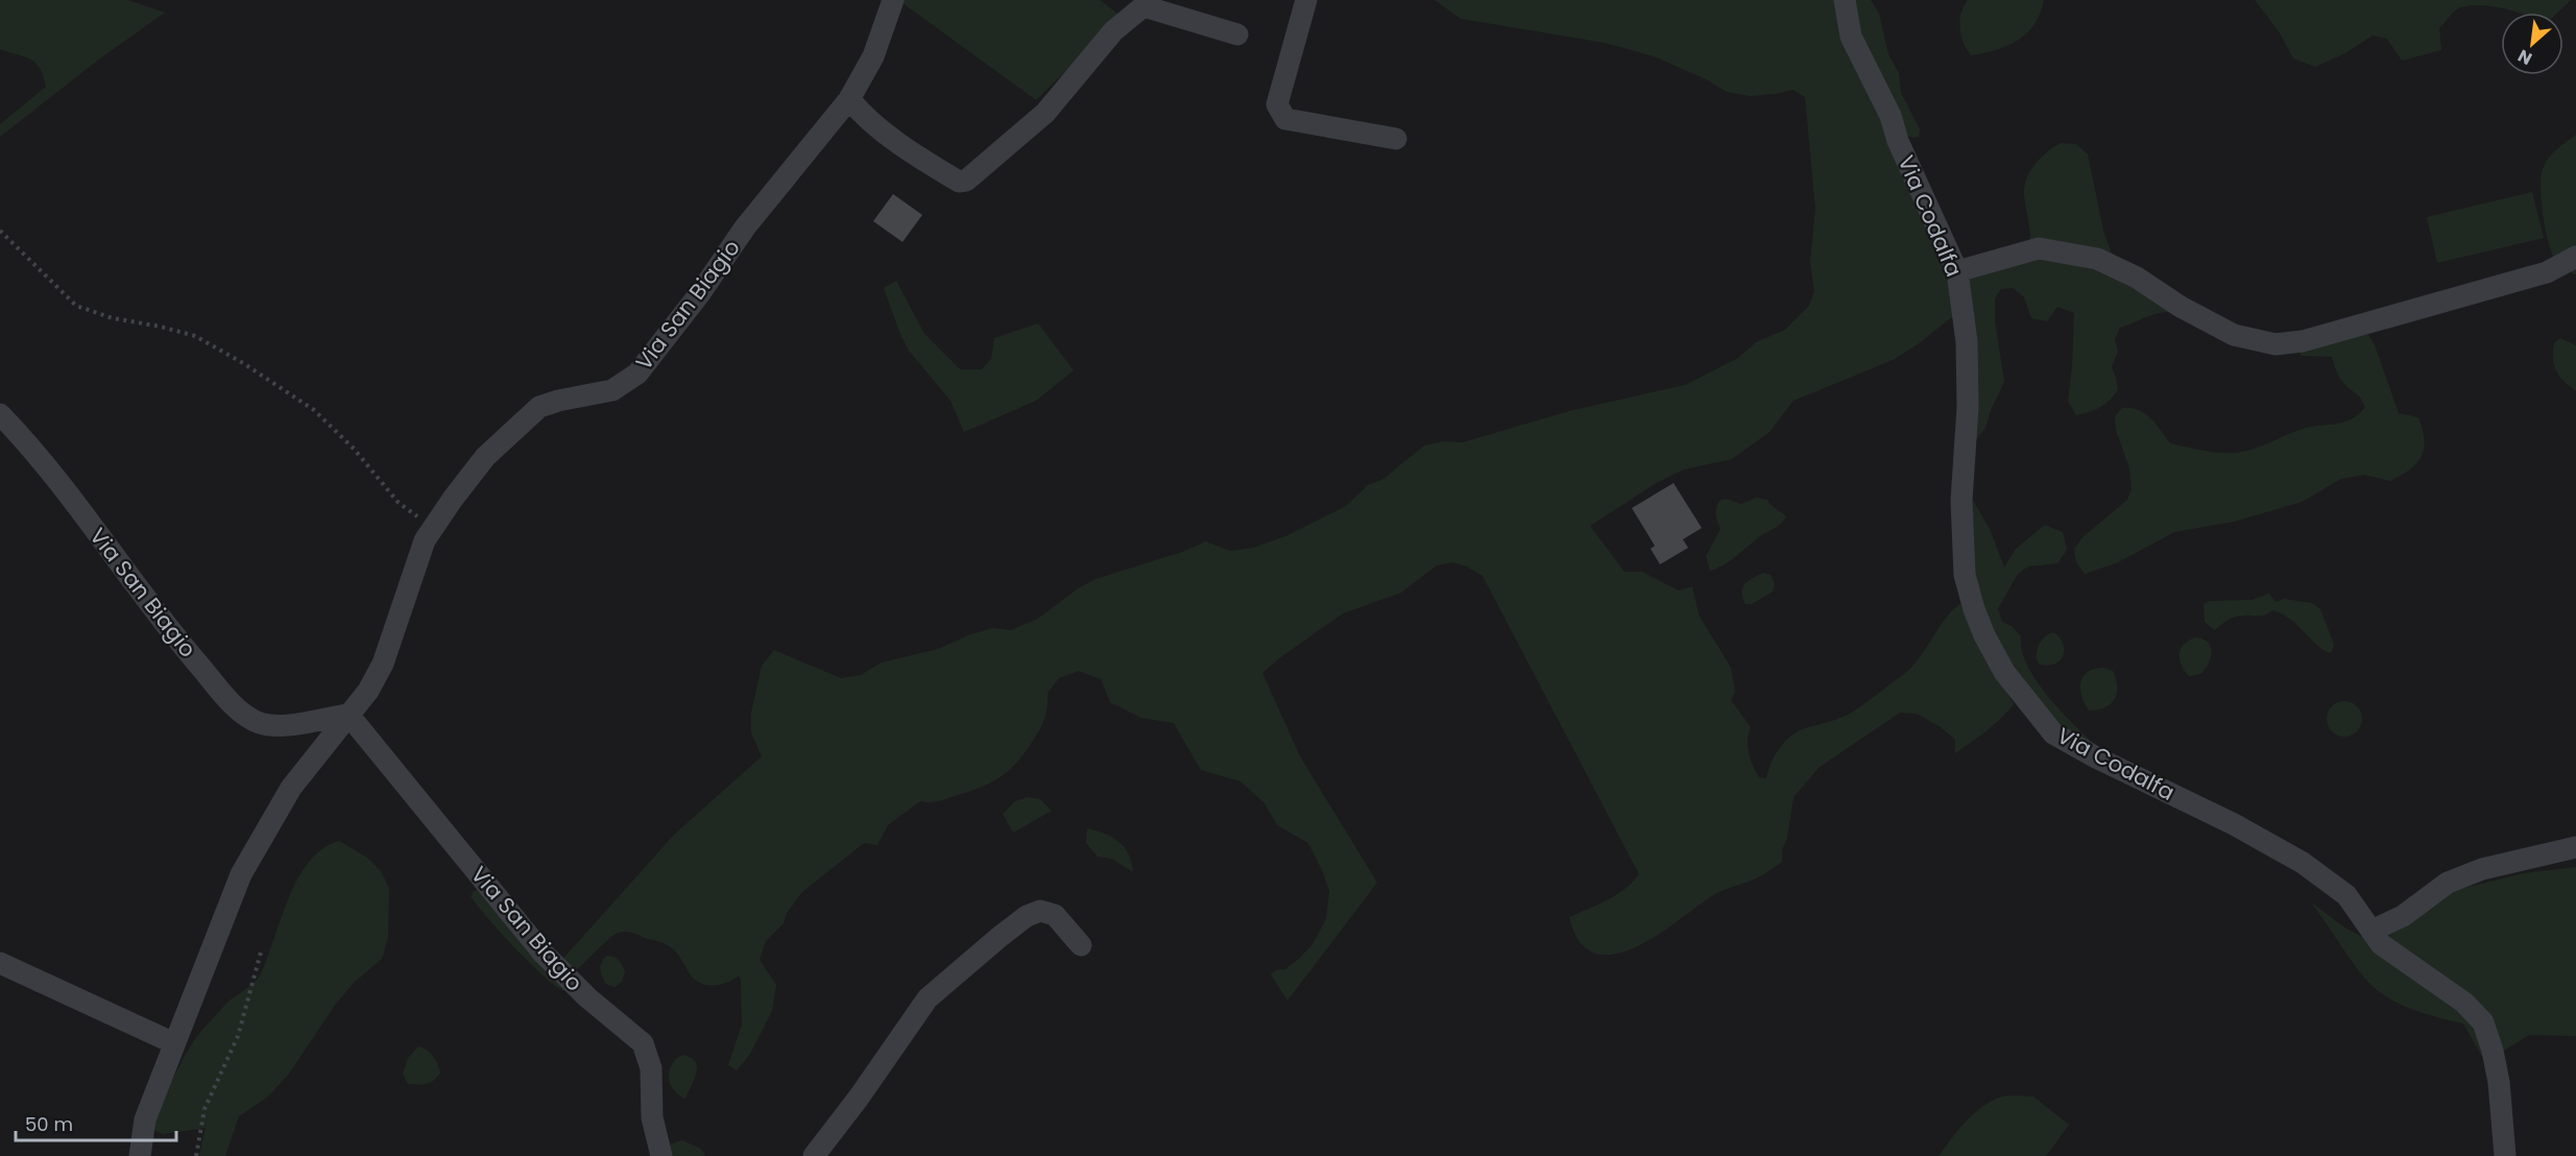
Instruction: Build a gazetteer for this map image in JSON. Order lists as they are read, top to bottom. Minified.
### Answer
{"streets":{"street":["Via Codalfa","Via San Biagio"]},"scale_bar":"50 m","north":"bottom left"}
